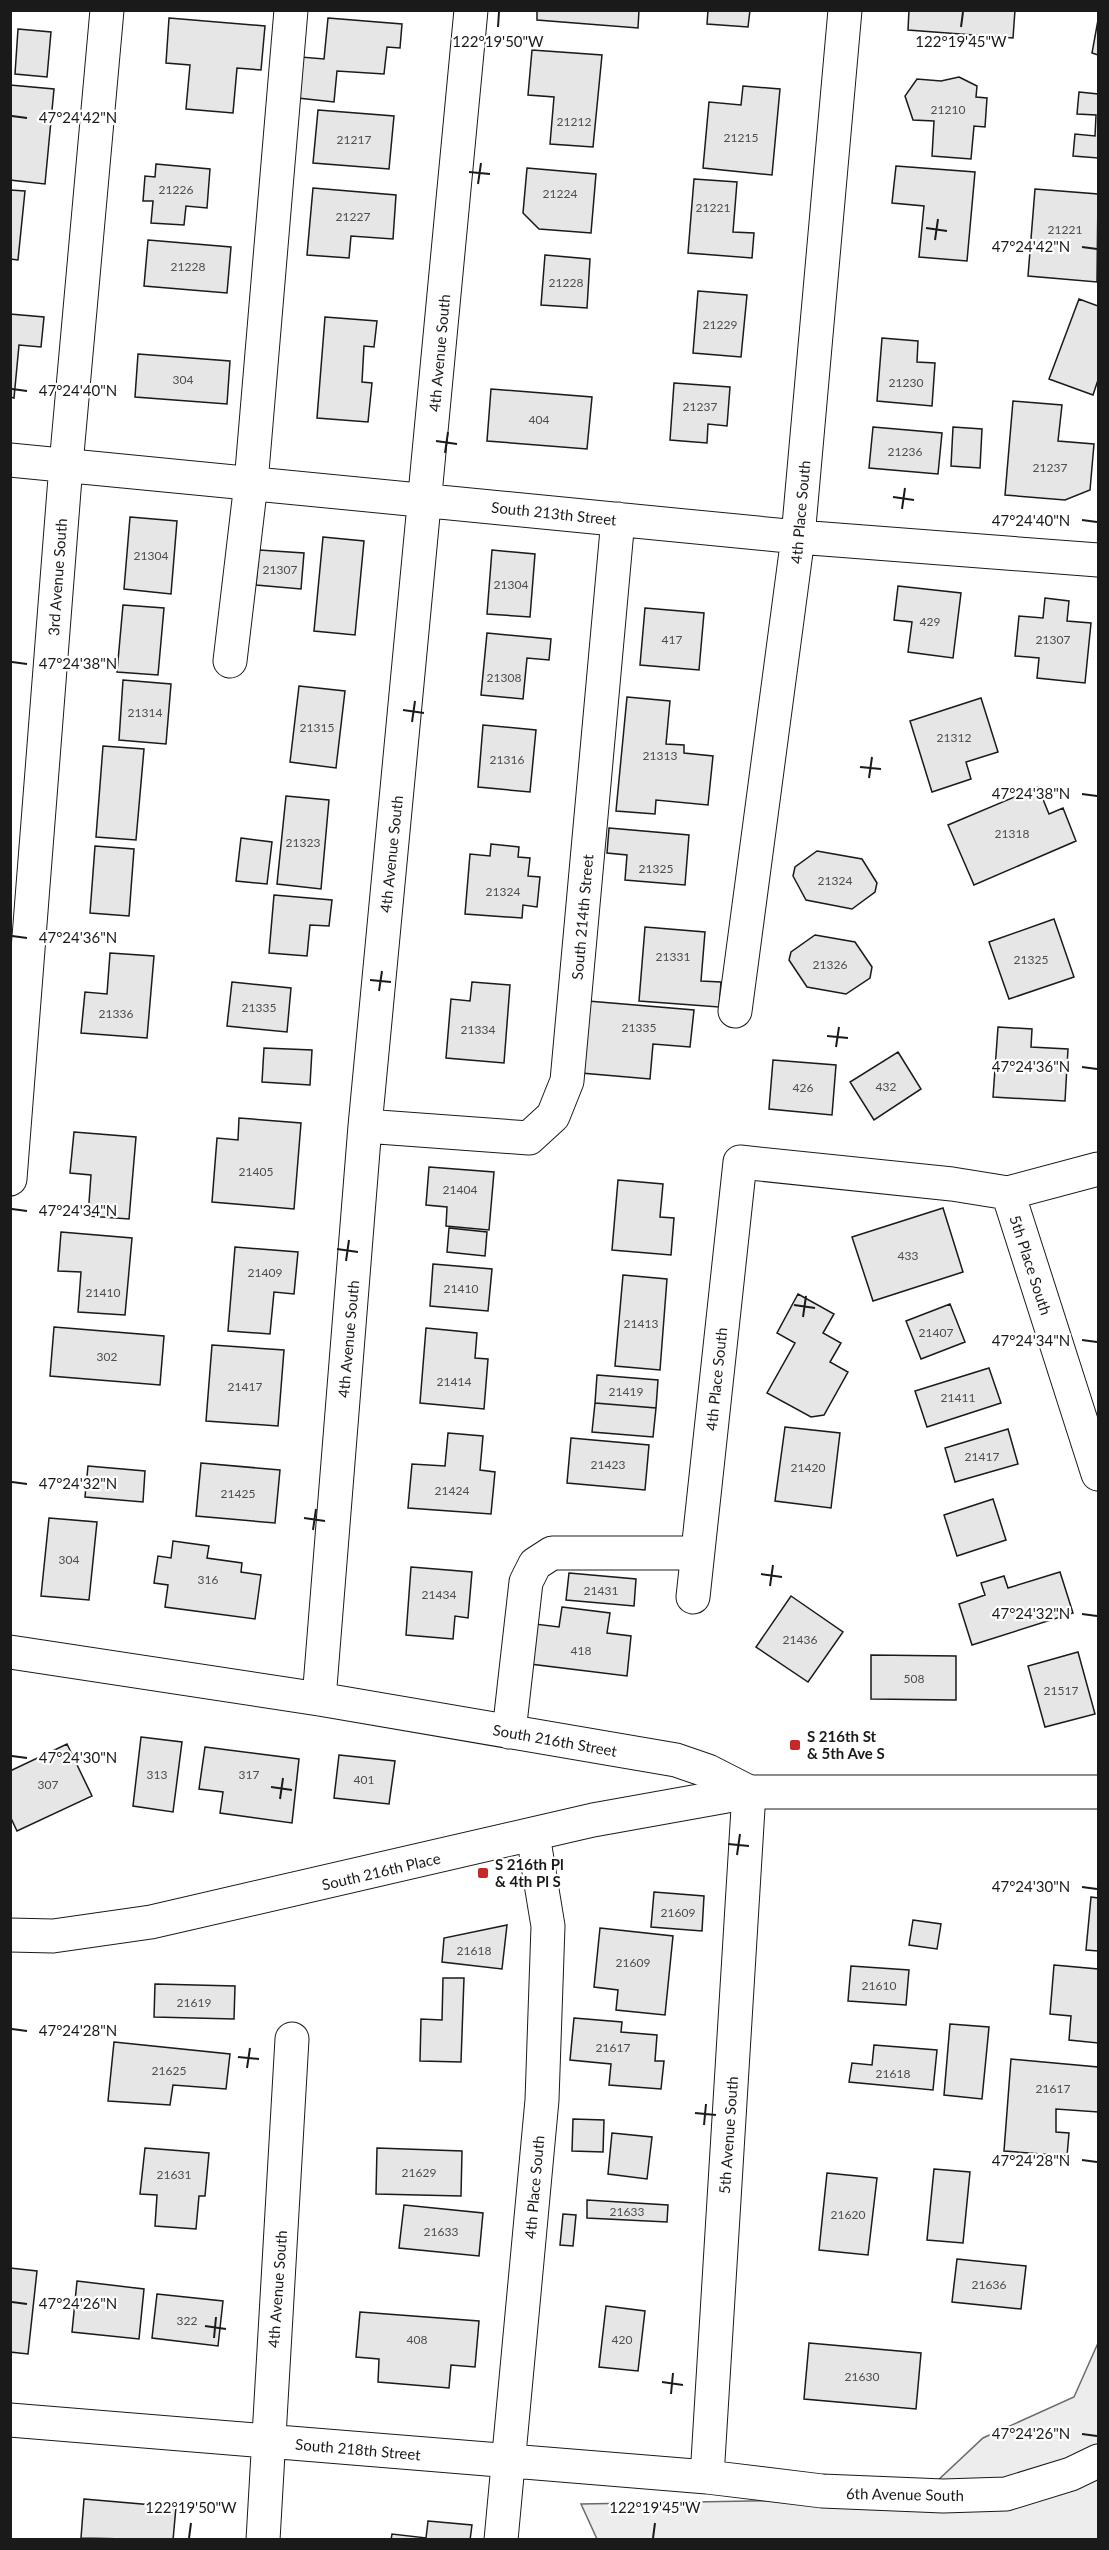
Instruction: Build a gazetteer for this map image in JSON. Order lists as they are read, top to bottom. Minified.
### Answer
{"streets":{"street":["4th Avenue South","4th Place South","South 213th Street","3rd Avenue South","South 214th Street","5th Place South","South 216th Street","South 216th Place","5th Avenue South","South 218th Street","6th Avenue South"]},"crossings":[["4th Avenue South","South 213th Street"],["4th Avenue South","South 214th Street"],["4th Avenue South","South 216th Street"],["4th Avenue South","South 218th Street"],["4th Place South","South 213th Street"],["4th Place South","5th Place South"],["4th Place South","South 216th Place"],["4th Place South","South 218th Street"],["South 213th Street","3rd Avenue South"],["South 213th Street","South 214th Street"],["South 216th Street","South 216th Place"],["South 216th Street","5th Avenue South"],["South 216th Place","5th Avenue South"],["5th Avenue South","South 218th Street"],["5th Avenue South","6th Avenue South"],["South 218th Street","6th Avenue South"]],"places":{"transit":["S 216th St & 5th Ave S","S 216th Pl & 4th Pl S"]},"house_numbers":["21210","21212","21215","21217","21226","21224","21221","21227","21221","21228","21228","21229","304","21230","21237","404","21236","21237","21304","21307","21304","429","417","21307","21308","21314","21315","21312","21313","21316","21318","21323","21325","21324","21324","21331","21325","21326","21335","21336","21335","21334","432","426","21405","21404","433","21409","21410","21410","21413","21407","302","21414","21417","21419","21411","21417","21423","21420","21424","21425","304","316","21431","21434","21436","418","508","21517","313","317","401","307","21609","21618","21609","21610","21619","21617","21625","21618","21617","21629","21631","21633","21620","21633","21636","322","408","420","21630"],"coordinates":["122°19'50\"W","122°19'45\"W","47°24'42\"N","47°24'40\"N","47°24'38\"N","47°24'36\"N","47°24'34\"N","47°24'32\"N","47°24'30\"N","47°24'28\"N","47°24'26\"N"]}
